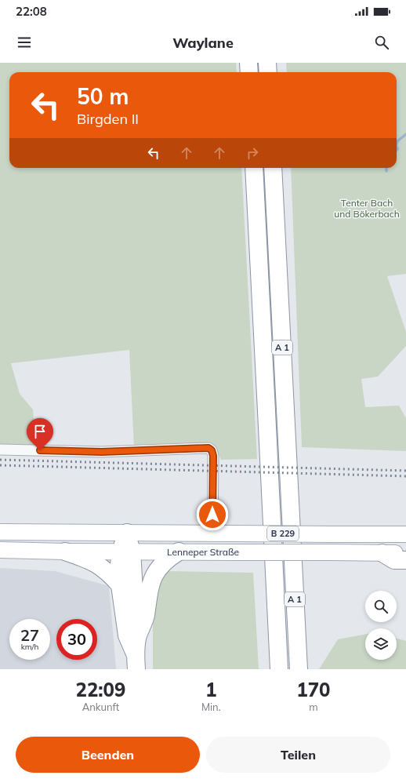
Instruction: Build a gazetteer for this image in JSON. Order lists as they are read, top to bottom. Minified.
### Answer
{"streets":{"highway":["A 1"],"main road":["B 229","Lenneper Straße"]},"parks":["Tenter Bach und Bökerbach"],"page":{"status":"22:08","header":"Waylane","turn":["50 m","Birgden II"],"speed":"27 km/h","limit":"30","eta":["22:09","Ankunft","1","Min.","170","m"],"buttons":["Beenden","Teilen"]}}
